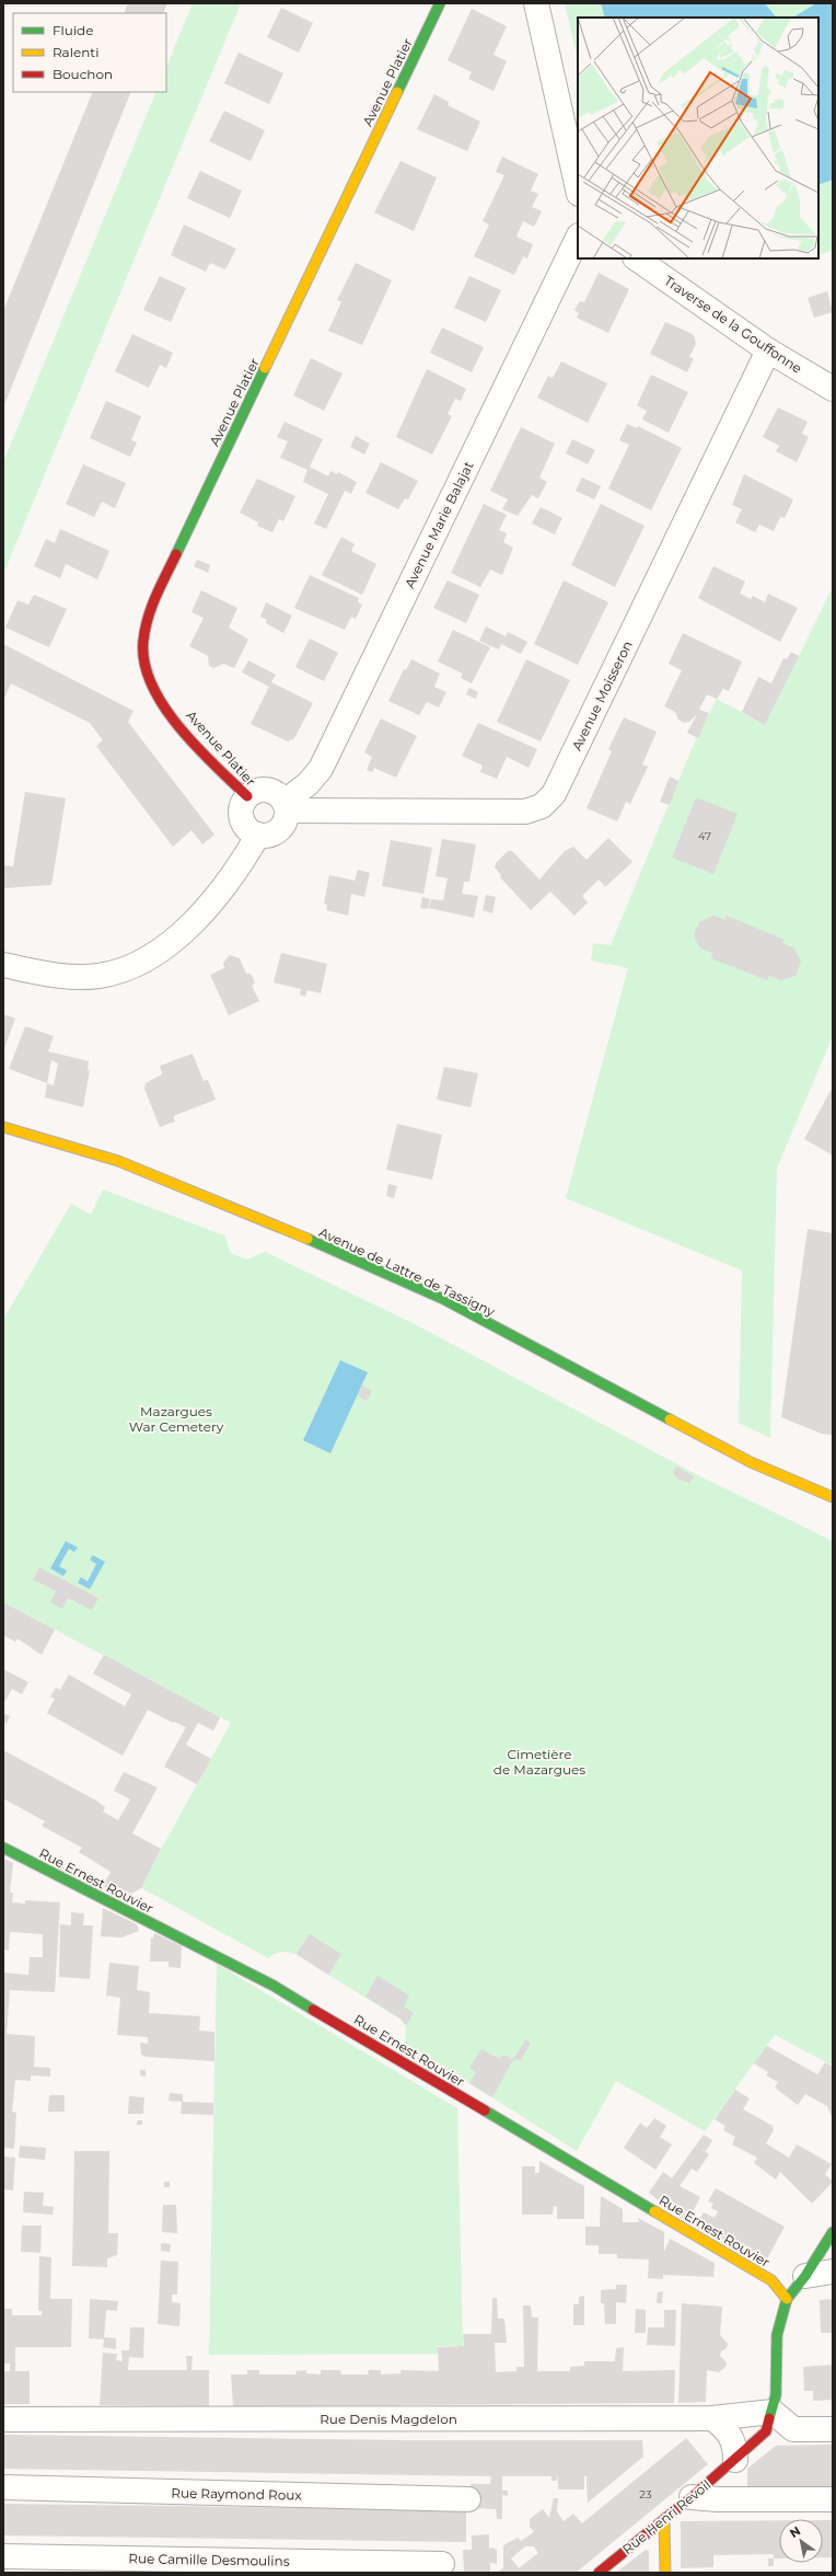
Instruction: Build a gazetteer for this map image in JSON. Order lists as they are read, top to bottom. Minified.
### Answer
{"streets":{"street":["Avenue Platier","Traverse de la Gouffonne","Avenue Marie Balajat","Avenue Moisseron","Avenue de Lattre de Tassigny","Rue Ernest Rouvier","Rue Denis Magdelon","Rue Raymond Roux","Rue Henri Revoil","Rue Camille Desmoulins"]},"crossings":[["Avenue Platier","Avenue Marie Balajat"],["Avenue Platier","Avenue Moisseron"],["Traverse de la Gouffonne","Avenue Moisseron"],["Avenue Marie Balajat","Avenue Moisseron"],["Rue Ernest Rouvier","Rue Henri Revoil"],["Rue Denis Magdelon","Rue Henri Revoil"]],"parks":["Mazargues War Cemetery","Cimetière de Mazargues"],"house_numbers":["47","23"],"legend":["Fluide","Ralenti","Bouchon"],"north":"top left"}
